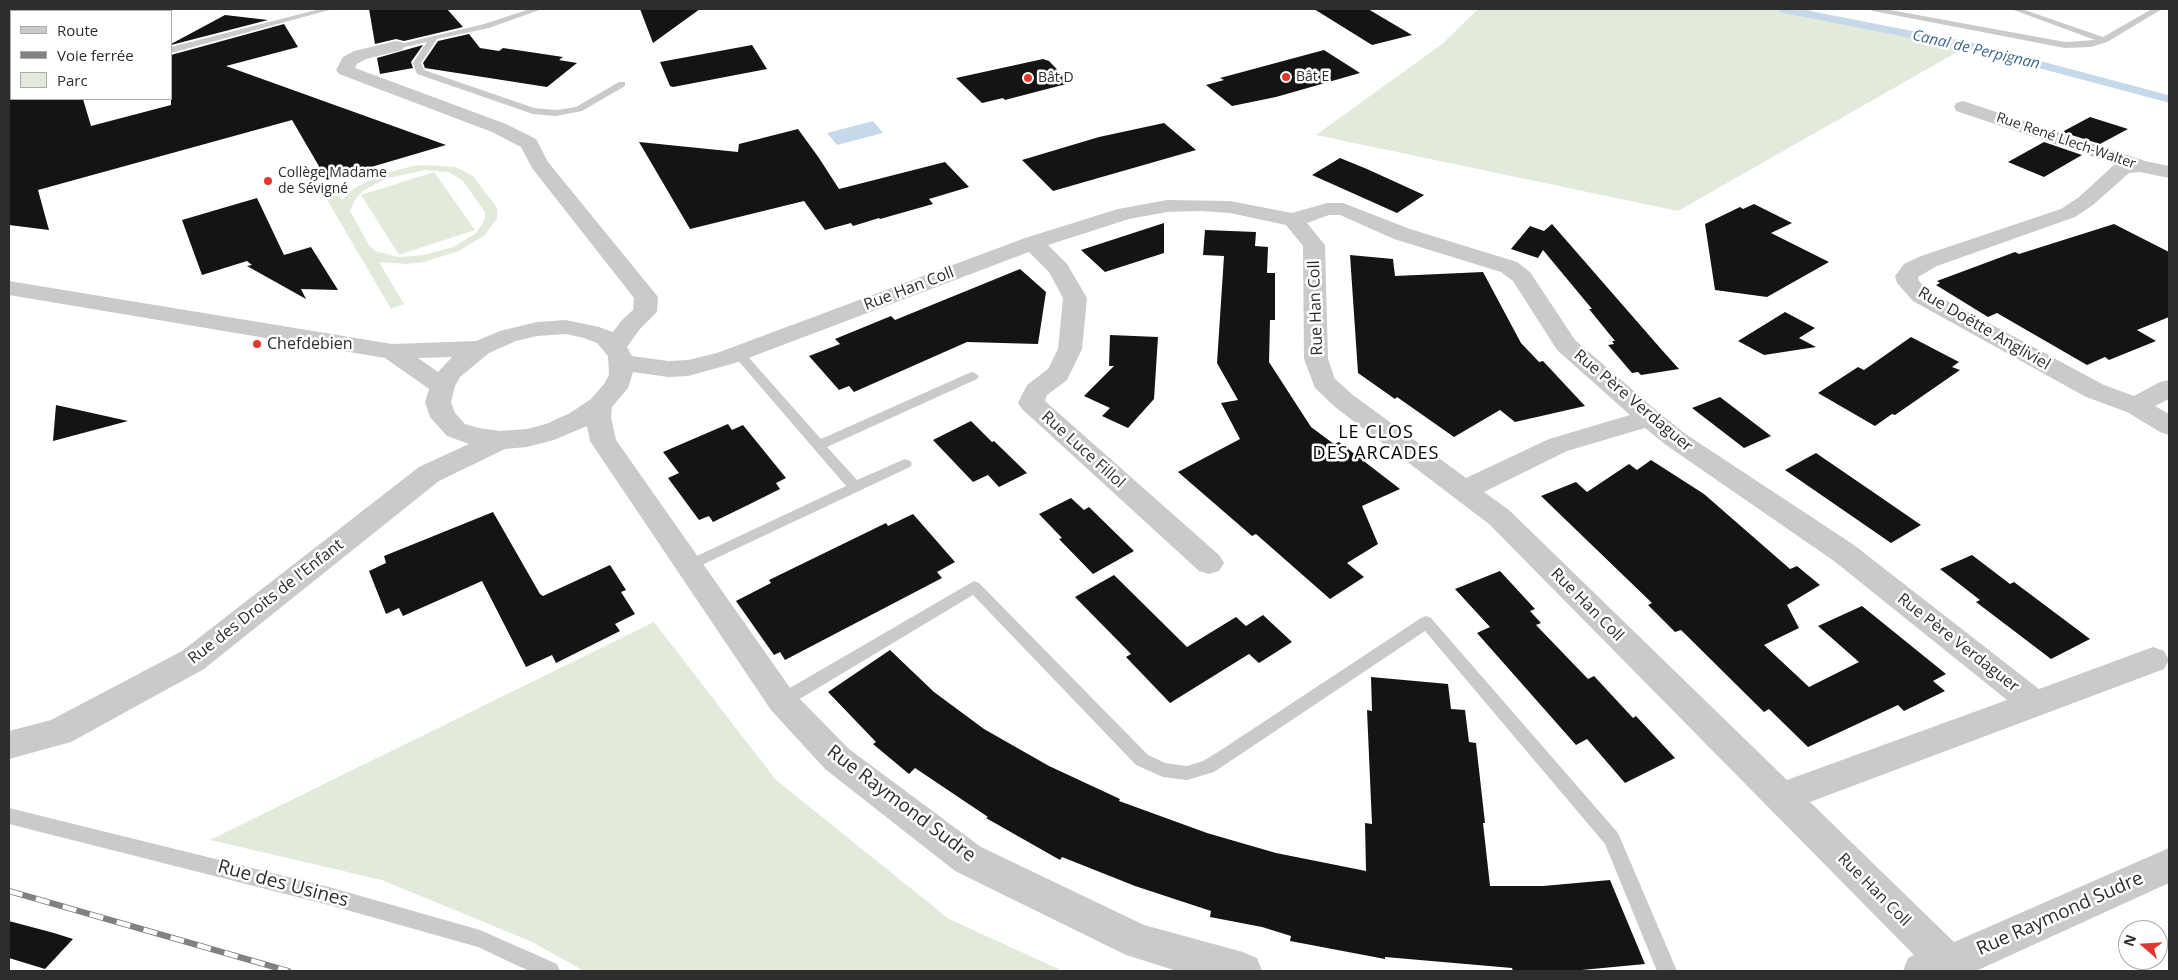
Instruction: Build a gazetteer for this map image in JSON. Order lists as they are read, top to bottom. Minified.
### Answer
{"streets":{"street":["Rue René Llech-Walter","Rue Han Coll","Rue Doëtte Angliviel","Rue Père Verdaguer","Rue Luce Fillol","Rue des Droits de l'Enfant","Rue Raymond Sudre"],"lane":["Rue des Usines"]},"crossings":[["Rue René Llech-Walter","Rue Doëtte Angliviel"],["Rue Han Coll","Rue Père Verdaguer"],["Rue Han Coll","Rue Luce Fillol"],["Rue Han Coll","Rue des Droits de l'Enfant"],["Rue Han Coll","Rue Raymond Sudre"],["Rue des Droits de l'Enfant","Rue Raymond Sudre"]],"districts":["LE CLOS DES ARCADES"],"water":["Canal de Perpignan"],"places":["Bât E","Bât D","Collège Madame de Sévigné","Chefdebien"],"legend":["Route","Voie ferrée","Parc"],"north":"left"}
